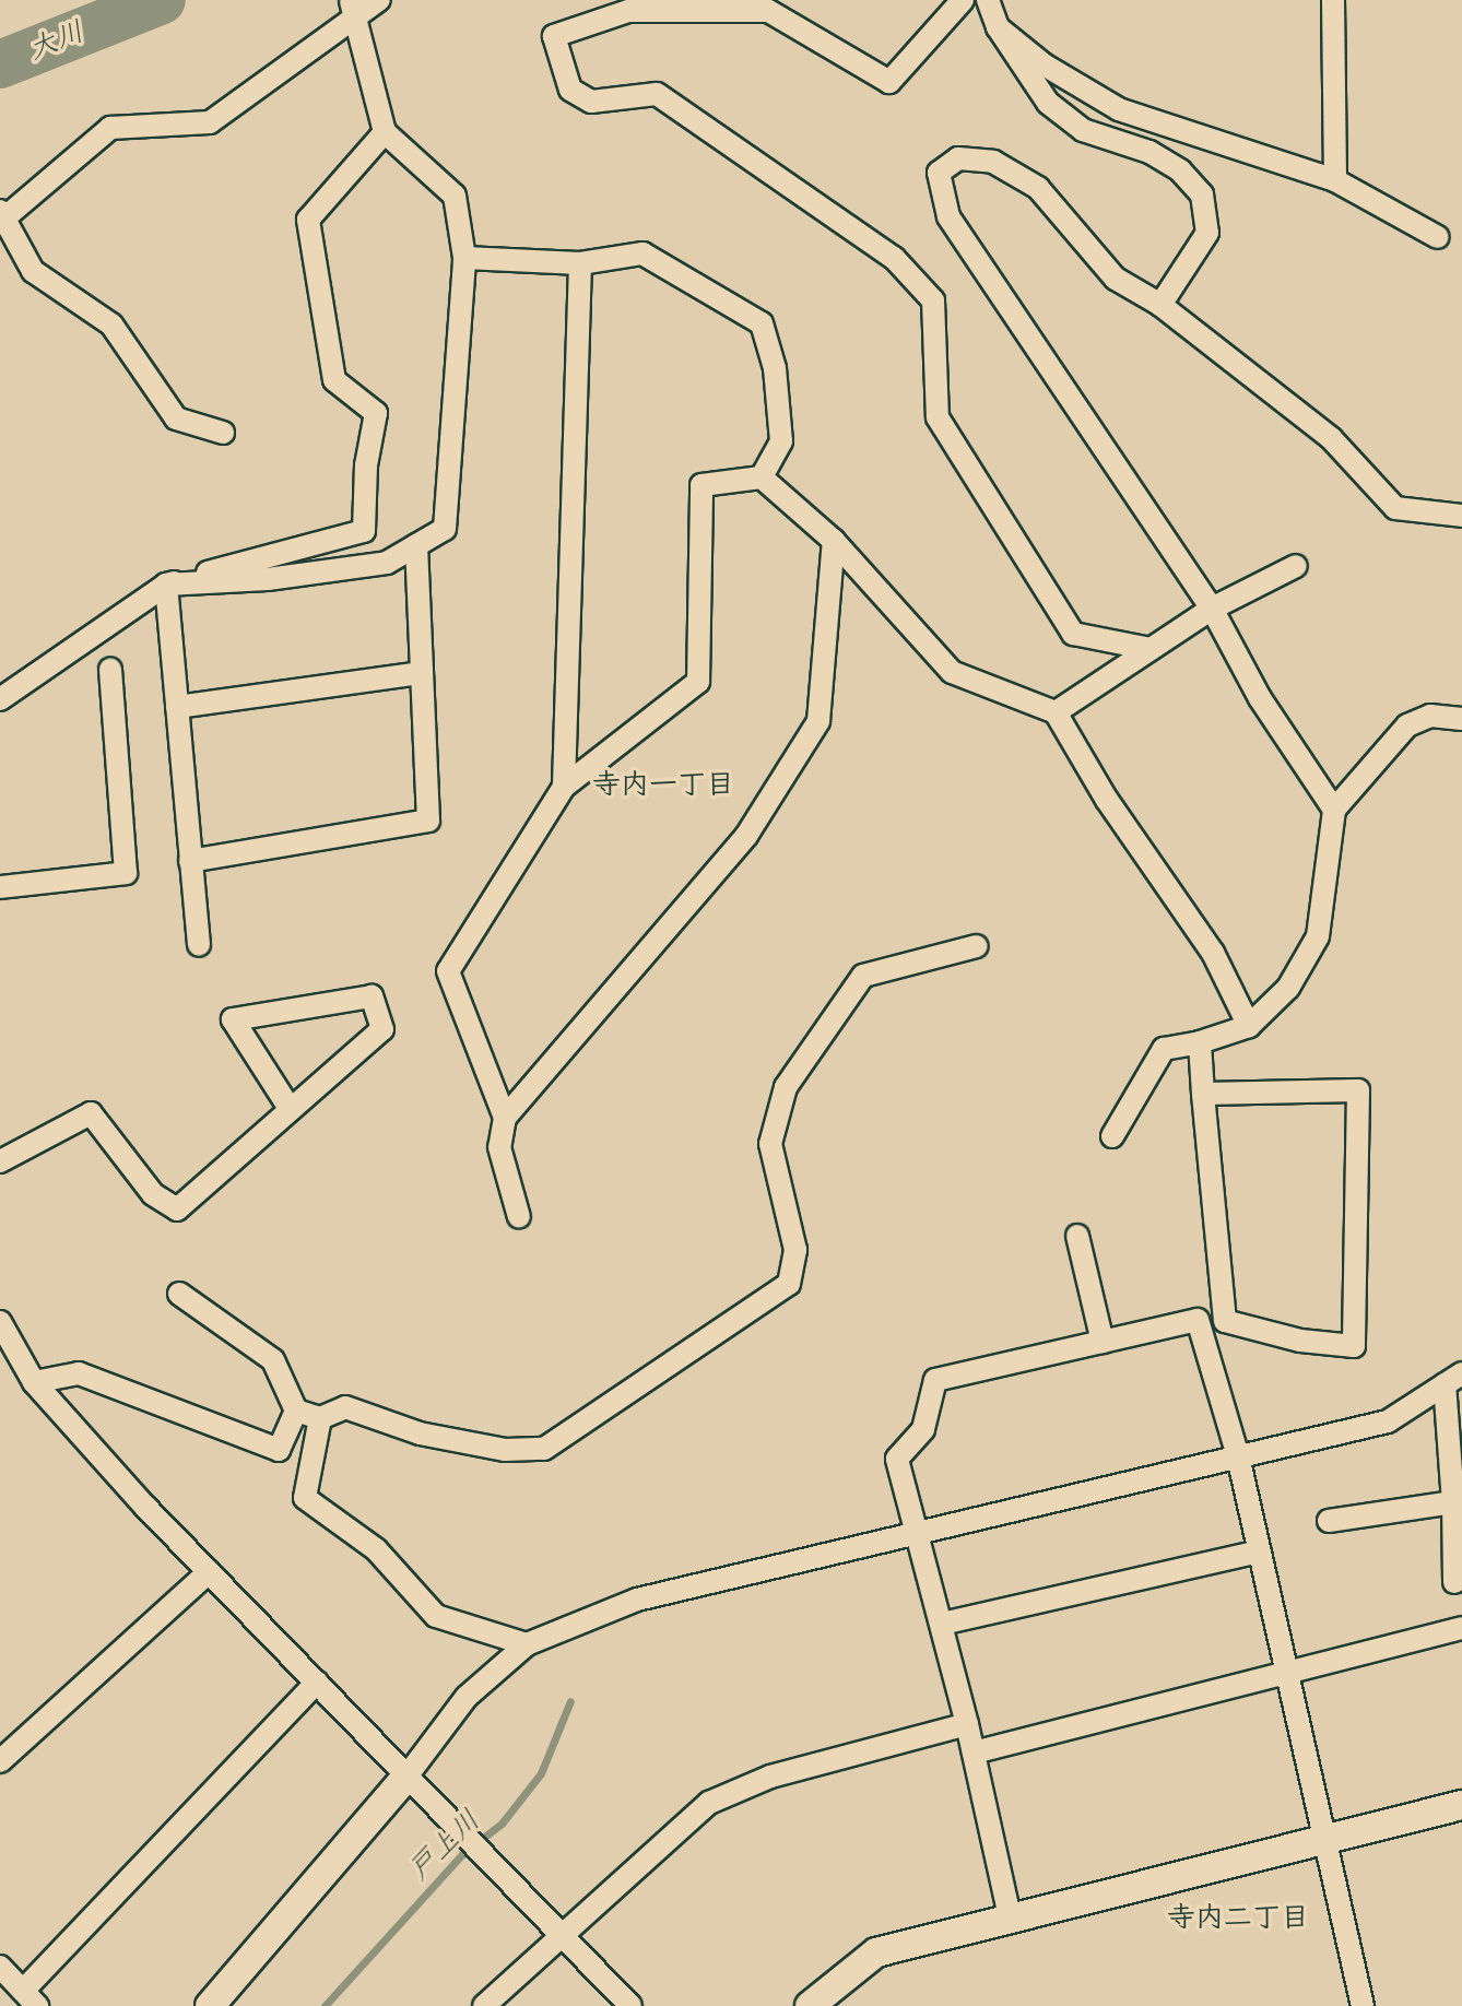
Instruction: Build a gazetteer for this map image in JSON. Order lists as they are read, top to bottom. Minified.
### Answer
{"districts":["寺内一丁目","寺内二丁目"],"water":["大川","戸上川"]}
